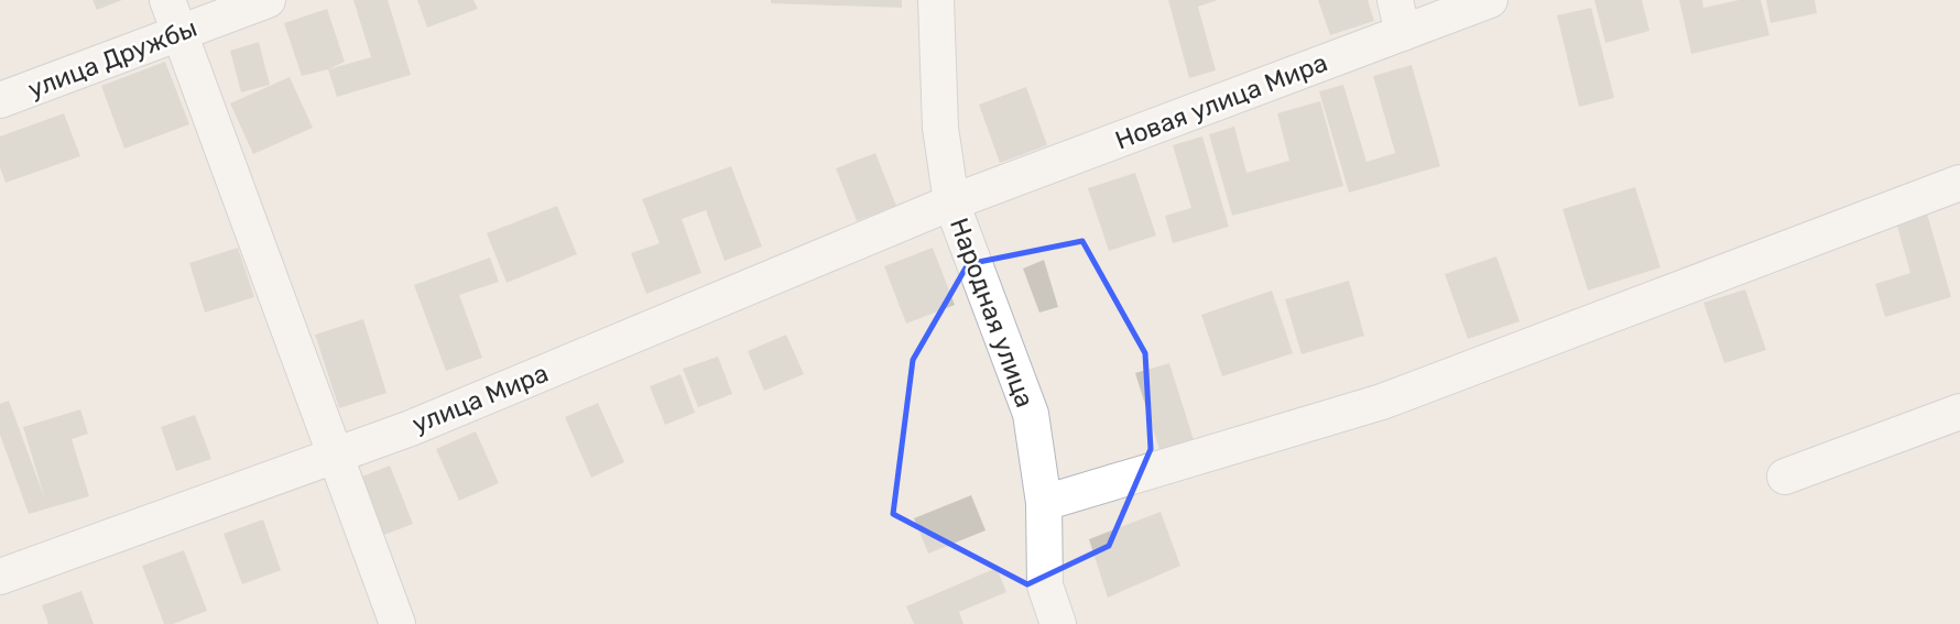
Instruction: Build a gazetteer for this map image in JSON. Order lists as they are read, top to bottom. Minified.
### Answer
{"streets":{"street":["улица Дружбы","Новая улица Мира","Народная улица","улица Мира"]},"crossings":[["Новая улица Мира","Народная улица"],["Новая улица Мира","улица Мира"],["Народная улица","улица Мира"]]}
